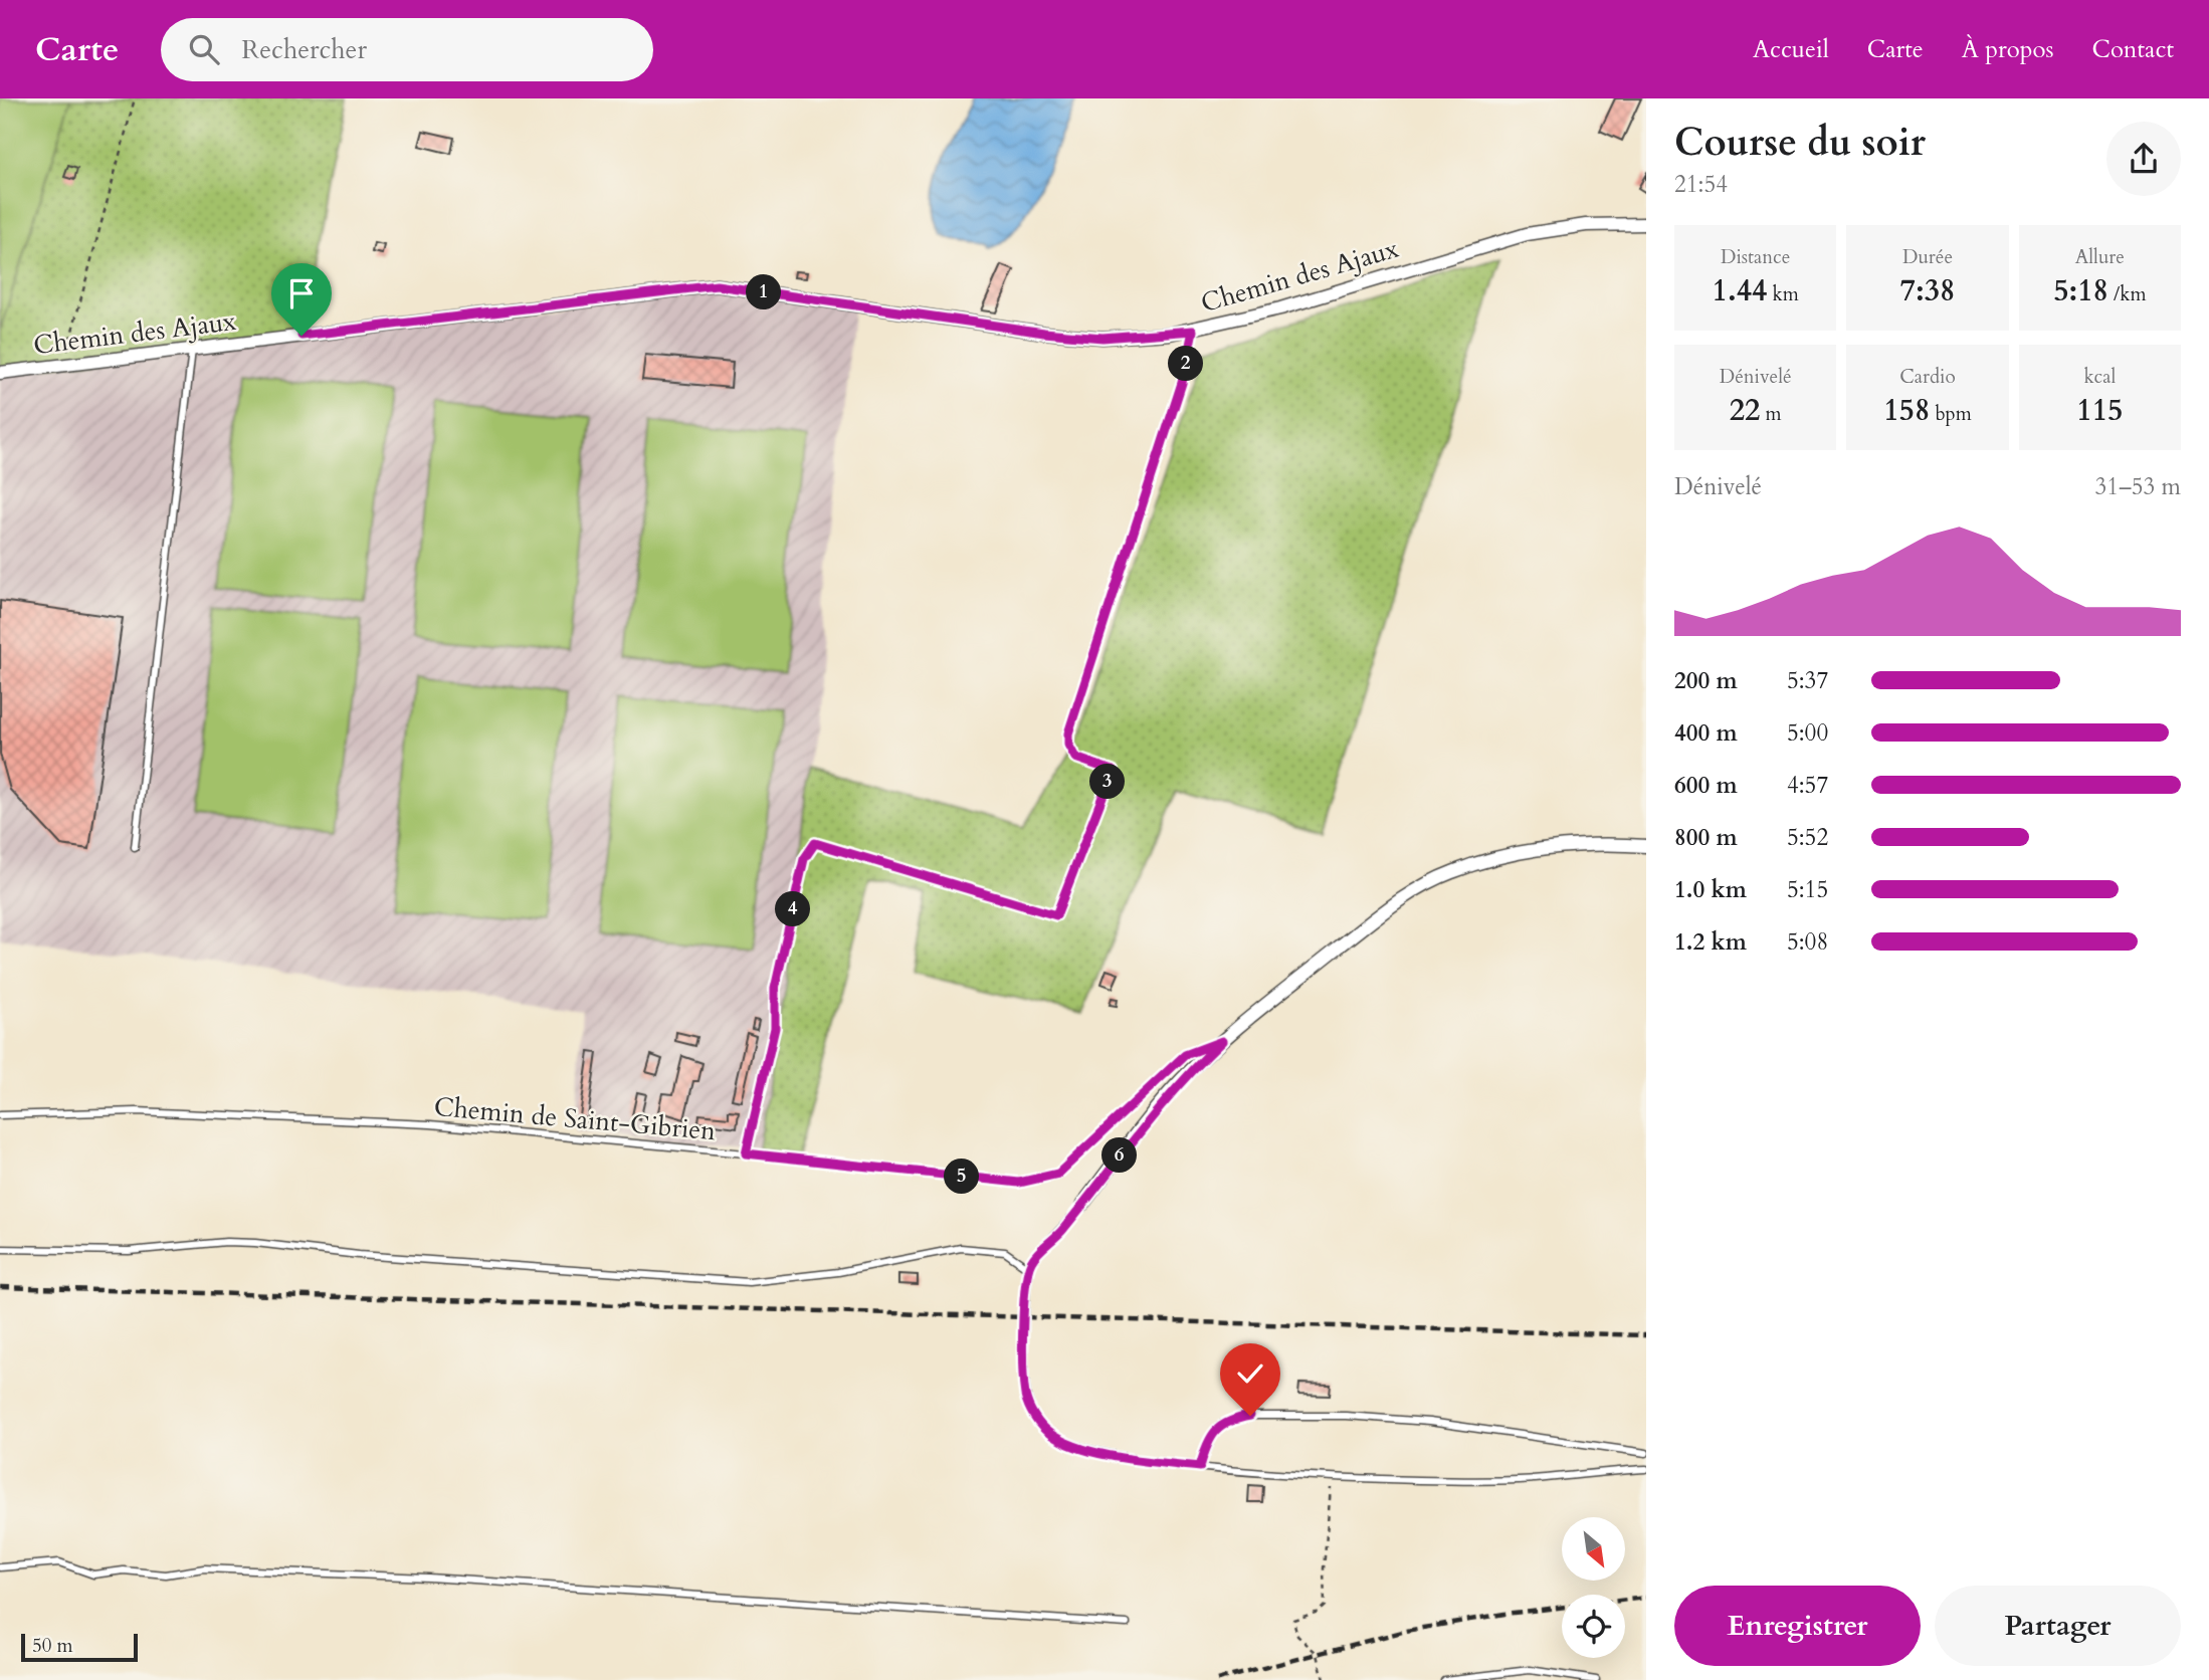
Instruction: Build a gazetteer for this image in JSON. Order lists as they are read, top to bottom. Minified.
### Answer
{"streets":{"street":["Chemin des Ajaux"],"lane":["Chemin de Saint-Gibrien"]},"scale_bar":"50 m","north":"bottom right","page":{"header":"Carte","search":"Rechercher","nav":["Accueil","Carte","À propos","Contact"],"heading":["Course du soir","21:54"],"stats":[["Distance","1.44 km"],["Durée","7:38"],["Allure","5:18 /km"],["Dénivelé","22 m"],["Cardio","158 bpm"],["kcal","115"]],"pins":["1","2","3","4","6","5"],"chart":["Dénivelé","31–53 m"],"list":[{"name":"200 m","note":"5:37"},{"name":"400 m","note":"5:00"},{"name":"600 m","note":"4:57"},{"name":"800 m","note":"5:52"},{"name":"1.0 km","note":"5:15"},{"name":"1.2 km","note":"5:08"}],"buttons":["Enregistrer","Partager"],"scale":"50 m"}}
